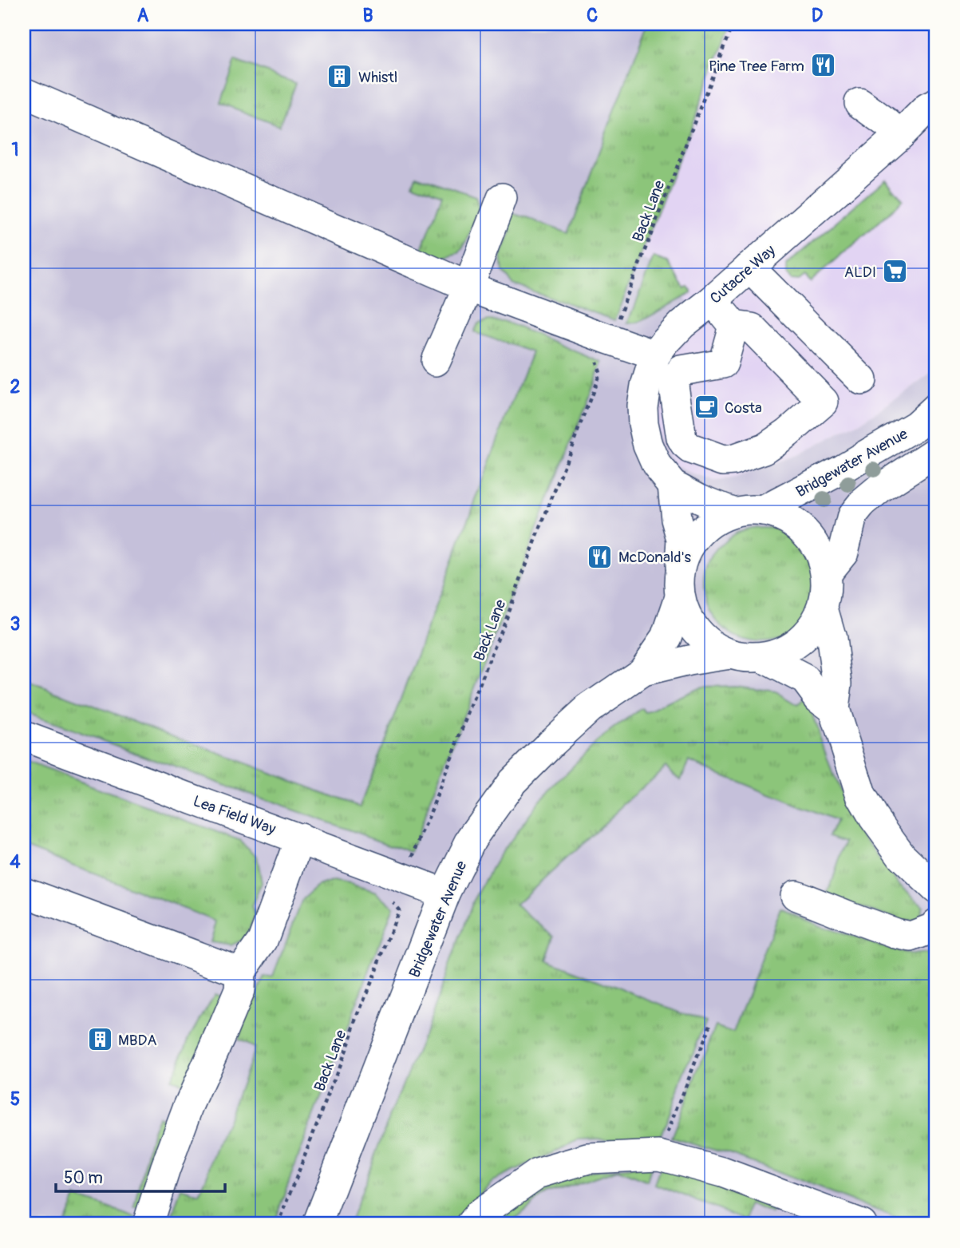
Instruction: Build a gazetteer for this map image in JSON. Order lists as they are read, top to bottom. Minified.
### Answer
{"streets":{"street":["Cutacre Way","Bridgewater Avenue","Lea Field Way"],"path":["Back Lane"]},"crossings":[["Back Lane","Lea Field Way"],["Cutacre Way","Bridgewater Avenue"],["Bridgewater Avenue","Lea Field Way"]],"places":{"restaurant":["Pine Tree Farm","McDonald's"],"building":["Whistl","MBDA"],"supermarket":["ALDI"],"cafe":["Costa"]},"scale_bar":"50 m","grid":{"columns":["A","B","C","D"],"rows":["1","2","3","4","5"]}}
